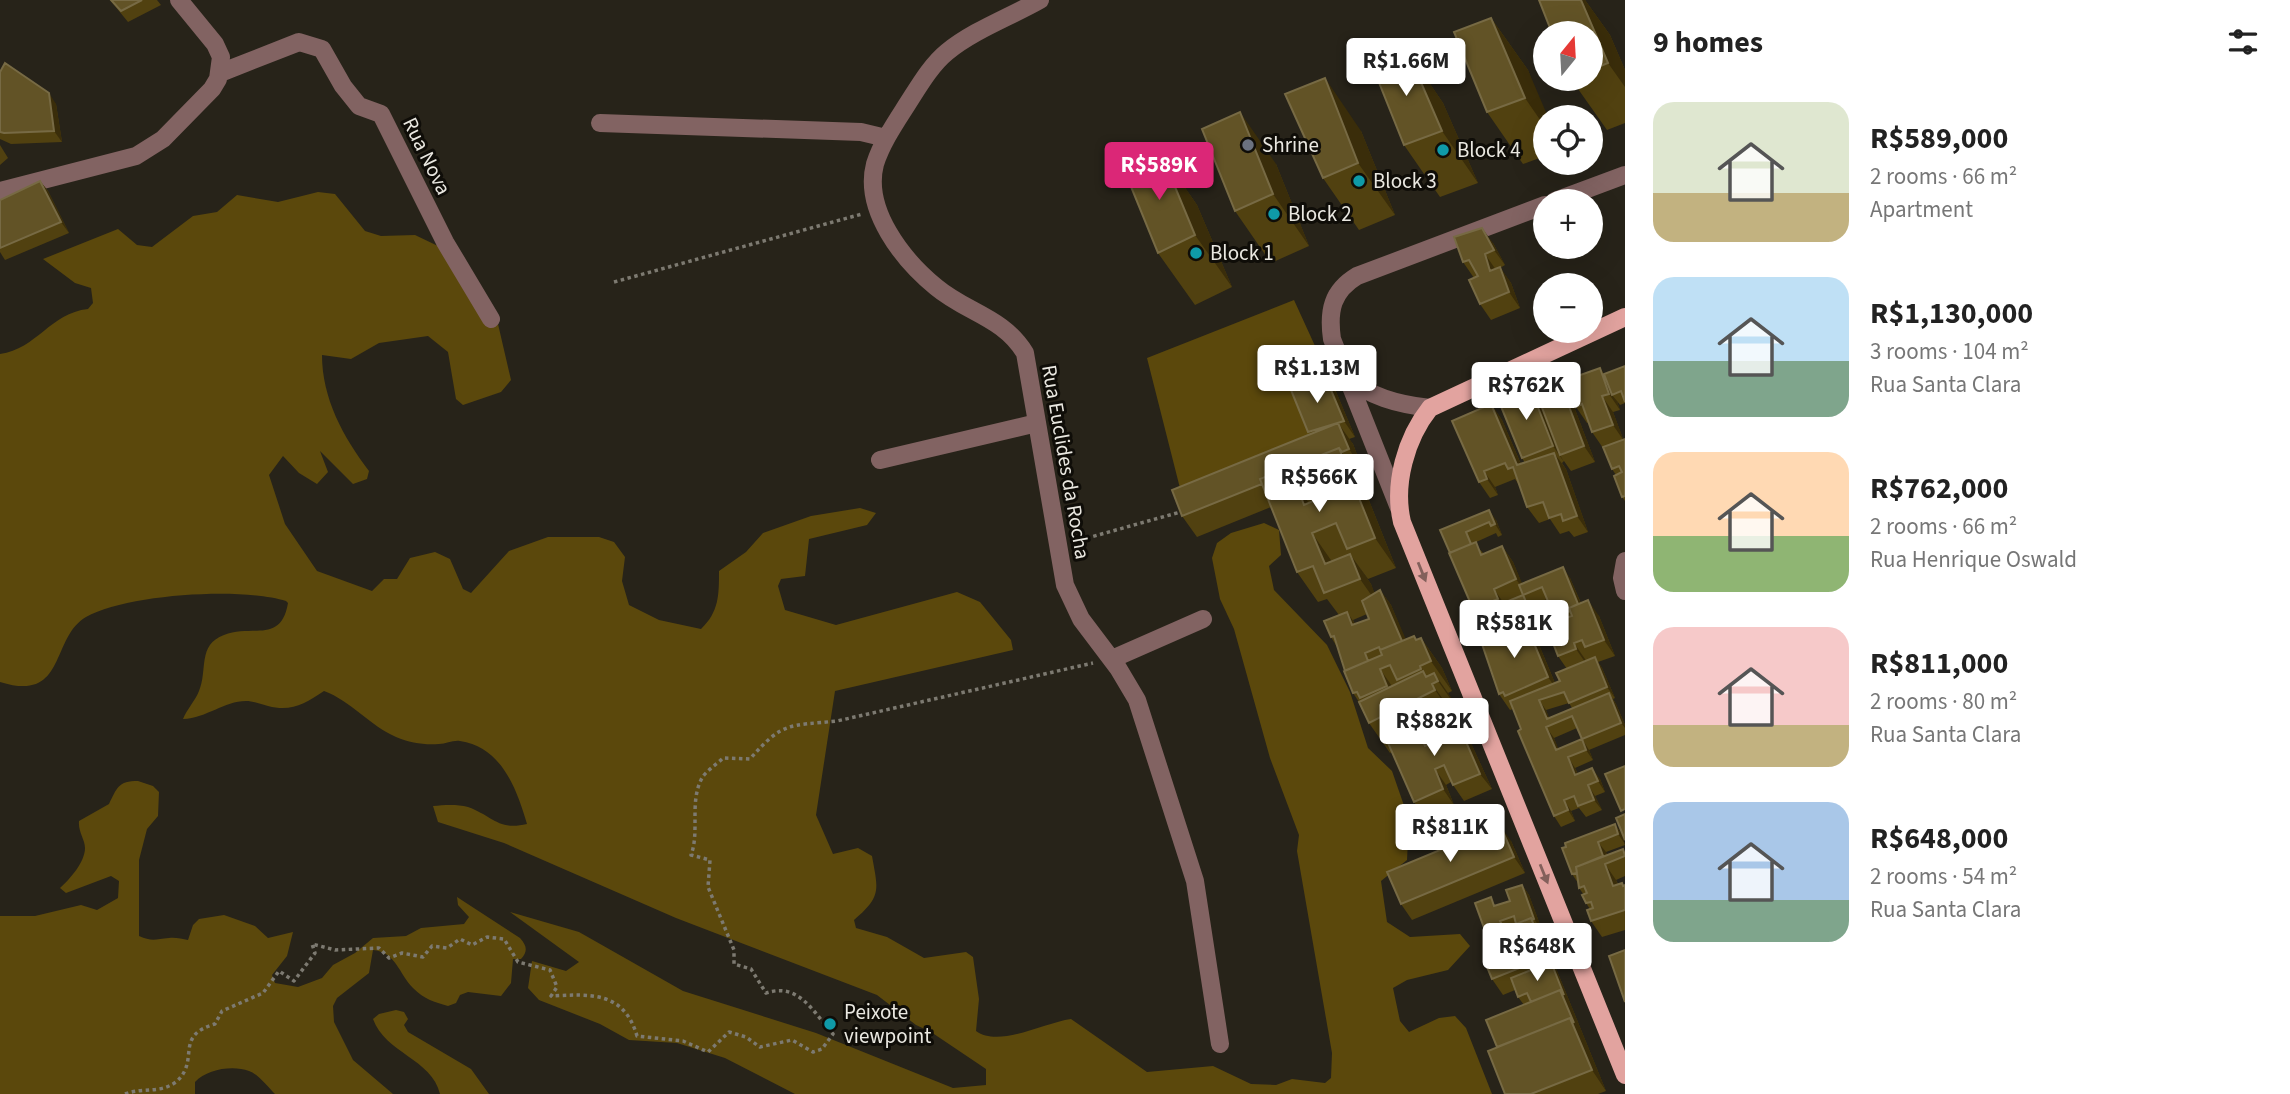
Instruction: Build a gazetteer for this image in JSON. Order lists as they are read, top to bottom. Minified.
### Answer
{"streets":{"street":["Rua Nova","Rua Euclides da Rocha"]},"places":["Shrine","Block 4","Block 3","Block 2","Block 1","Peixote viewpoint"],"north":"top","page":{"heading":"9 homes","map_buttons":["+","−"],"price":["R$1.66M","R$589K","R$1.13M","R$762K","R$566K","R$581K","R$882K","R$811K","R$648K"],"list":[{"name":"R$589,000","note":"2 rooms · 66 m² · Apartment"},{"name":"R$1,130,000","note":"3 rooms · 104 m² · Rua Santa Clara"},{"name":"R$762,000","note":"2 rooms · 66 m² · Rua Henrique Oswald"},{"name":"R$811,000","note":"2 rooms · 80 m² · Rua Santa Clara"},{"name":"R$648,000","note":"2 rooms · 54 m² · Rua Santa Clara"}]}}
